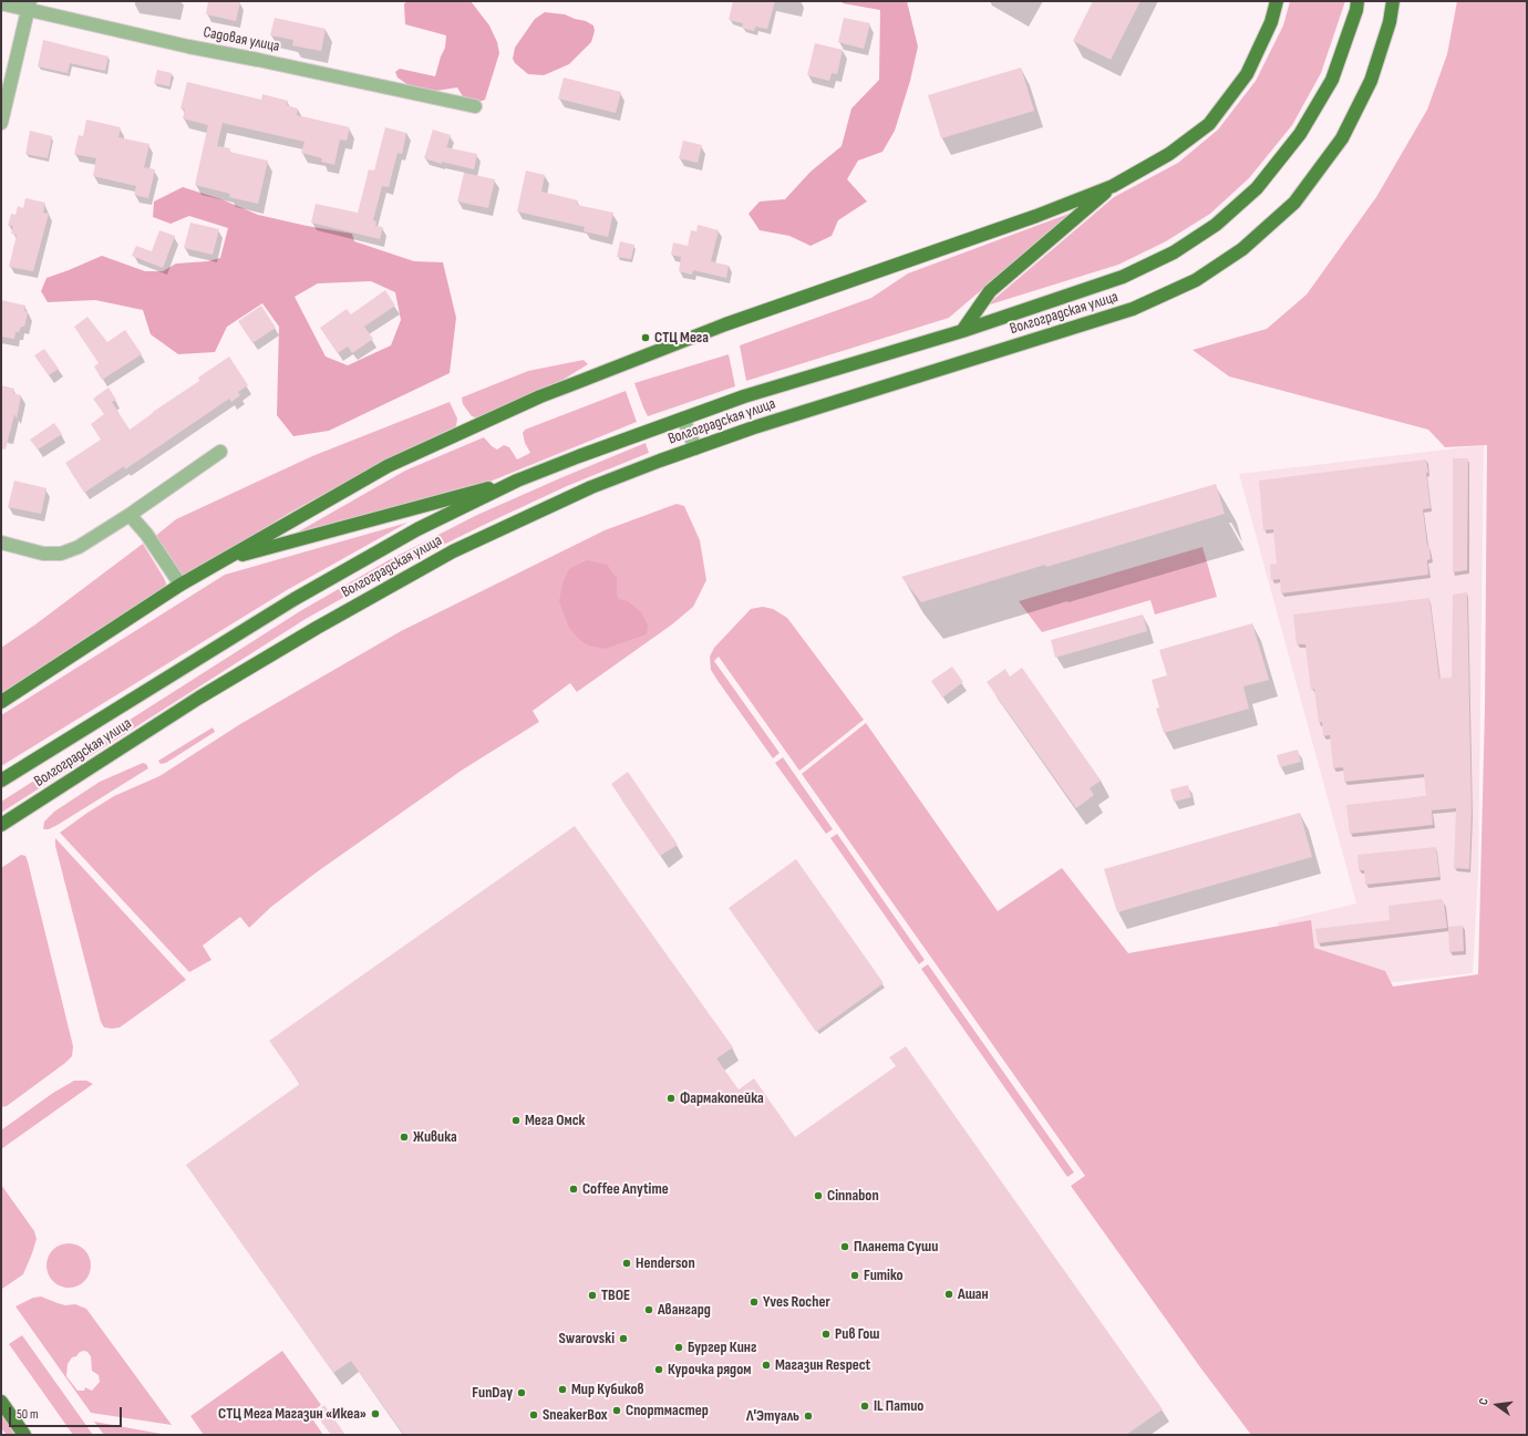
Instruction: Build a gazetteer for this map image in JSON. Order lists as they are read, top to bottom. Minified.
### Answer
{"streets":{"main road":["Волгоградская улица"],"street":["Садовая улица"]},"places":["СТЦ Мега","Фармакопейка","Мега Омск","Живика","Coffee Anytime","Cinnabon","Планета Суши","Henderson","Fumiko","Ашан","ТВОЕ","Yves Rocher","Авангард","Рив Гош","Swarovski","Бургер Кинг","Магазин Respect","Курочка рядом","Мир Кубиков","FunDay","IL Патио","Спортмастер","СТЦ Мега Магазин «Икеа»","SneakerBox","Л'Этуаль"],"scale_bar":"50 m","north":"left"}
